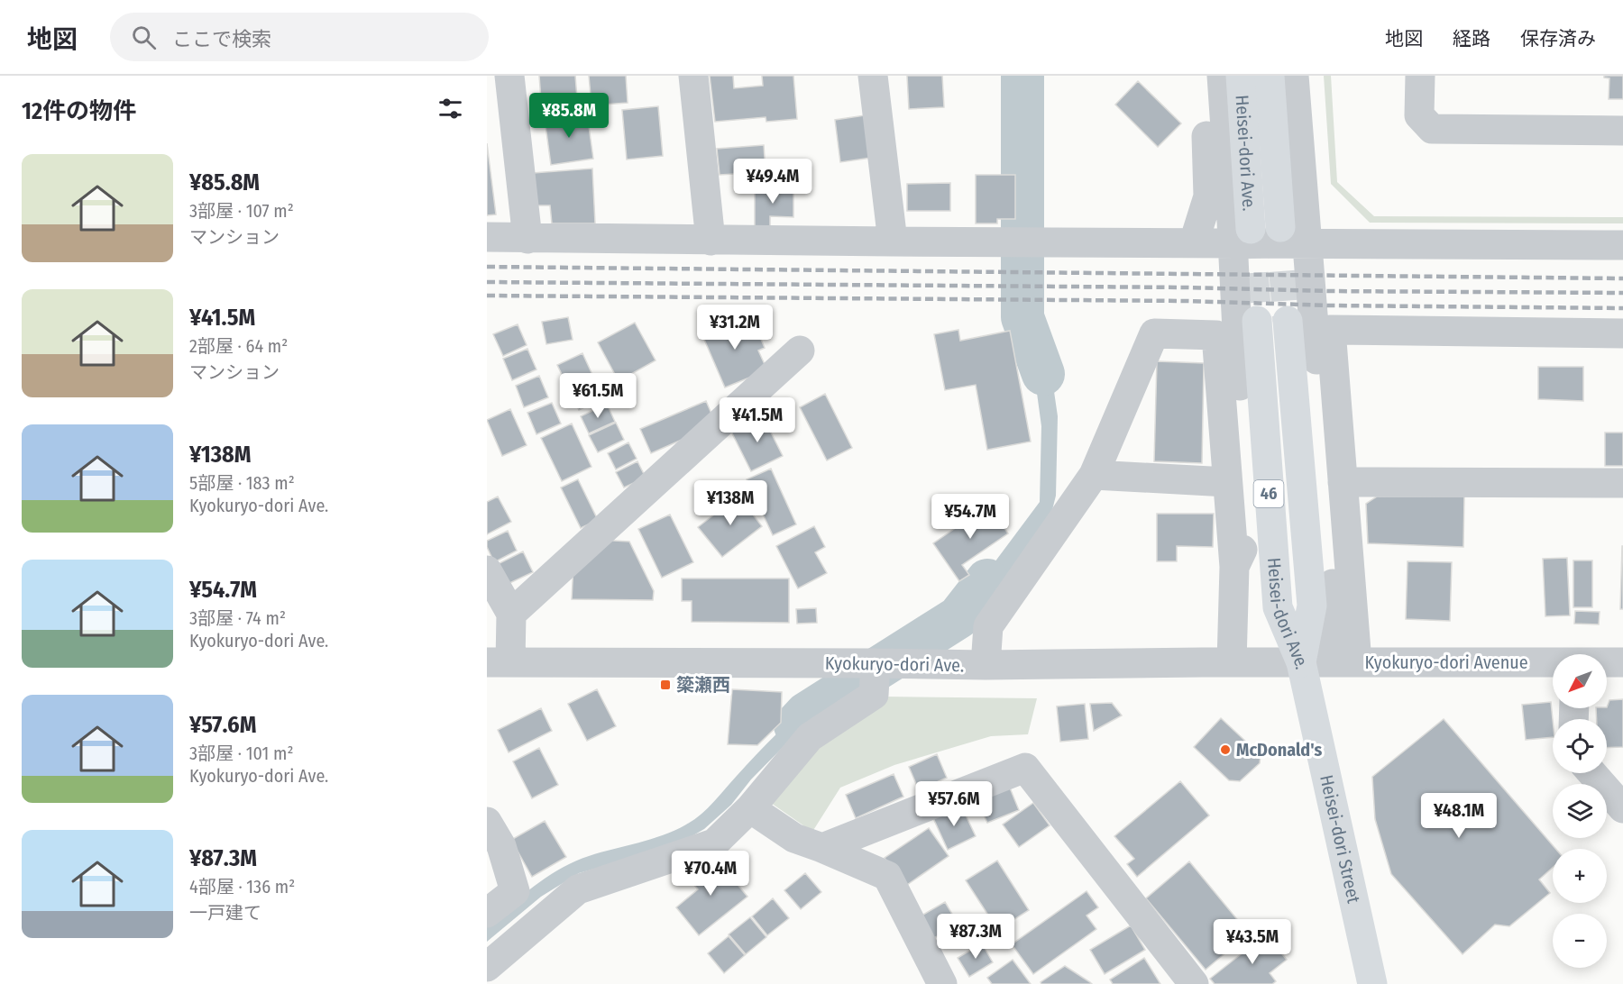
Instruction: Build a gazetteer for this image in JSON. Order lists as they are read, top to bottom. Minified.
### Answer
{"streets":{"main road":["Heisei-dori Ave.","46","Heisei-dori Street"],"street":["Kyokuryo-dori Avenue","Kyokuryo-dori Ave."]},"crossings":[["Heisei-dori Ave.","Kyokuryo-dori Avenue"],["Heisei-dori Ave.","Kyokuryo-dori Ave."],["Heisei-dori Ave.","Heisei-dori Street"],["Kyokuryo-dori Avenue","Kyokuryo-dori Ave."],["Kyokuryo-dori Avenue","Heisei-dori Street"],["Kyokuryo-dori Ave.","Heisei-dori Street"]],"places":{"transit":["簗瀬西"],"other":["McDonald's"]},"north":"bottom left","page":{"header":"地図","search":"ここで検索","nav":["地図","経路","保存済み"],"heading":"12件の物件","price":["¥85.8M","¥49.4M","¥31.2M","¥61.5M","¥41.5M","¥138M","¥54.7M","¥57.6M","¥48.1M","¥70.4M","¥87.3M","¥43.5M"],"list":[{"name":"¥85.8M","note":"3部屋 · 107 m² · マンション"},{"name":"¥41.5M","note":"2部屋 · 64 m² · マンション"},{"name":"¥138M","note":"5部屋 · 183 m² · Kyokuryo-dori Ave."},{"name":"¥54.7M","note":"3部屋 · 74 m² · Kyokuryo-dori Ave."},{"name":"¥57.6M","note":"3部屋 · 101 m² · Kyokuryo-dori Ave."},{"name":"¥87.3M","note":"4部屋 · 136 m² · 一戸建て"}],"map_buttons":["+","−"]}}
